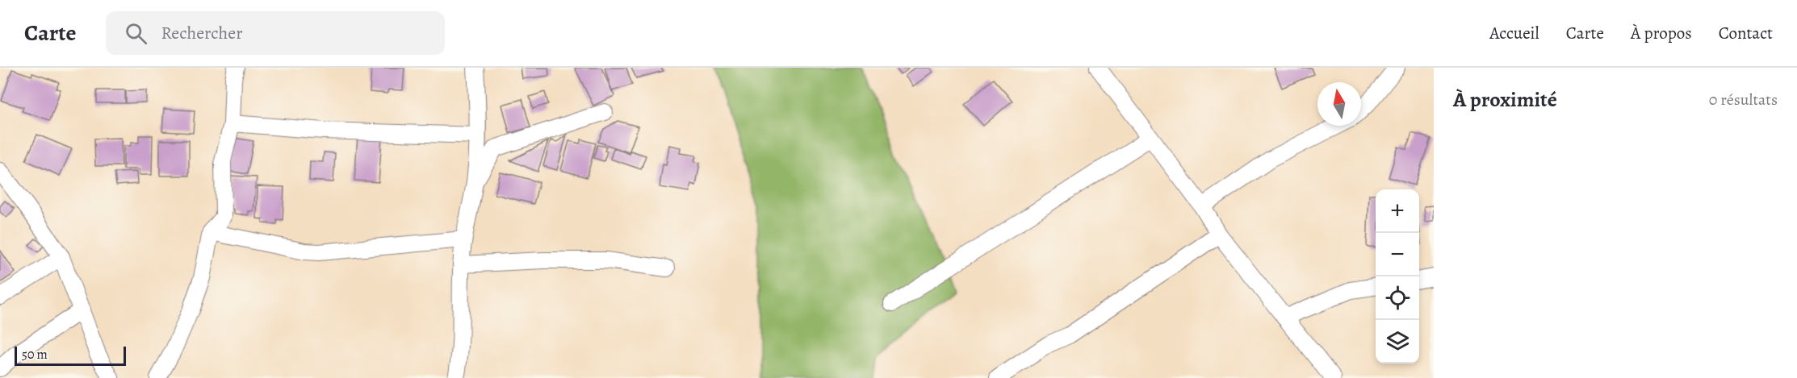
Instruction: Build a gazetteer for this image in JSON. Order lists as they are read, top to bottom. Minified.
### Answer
{"scale_bar":"50 m","north":"top","page":{"header":"Carte","search":"Rechercher","nav":["Accueil","Carte","À propos","Contact"],"heading":["À proximité","0 résultats"],"map_buttons":["+","−"],"scale":"50 m"}}
